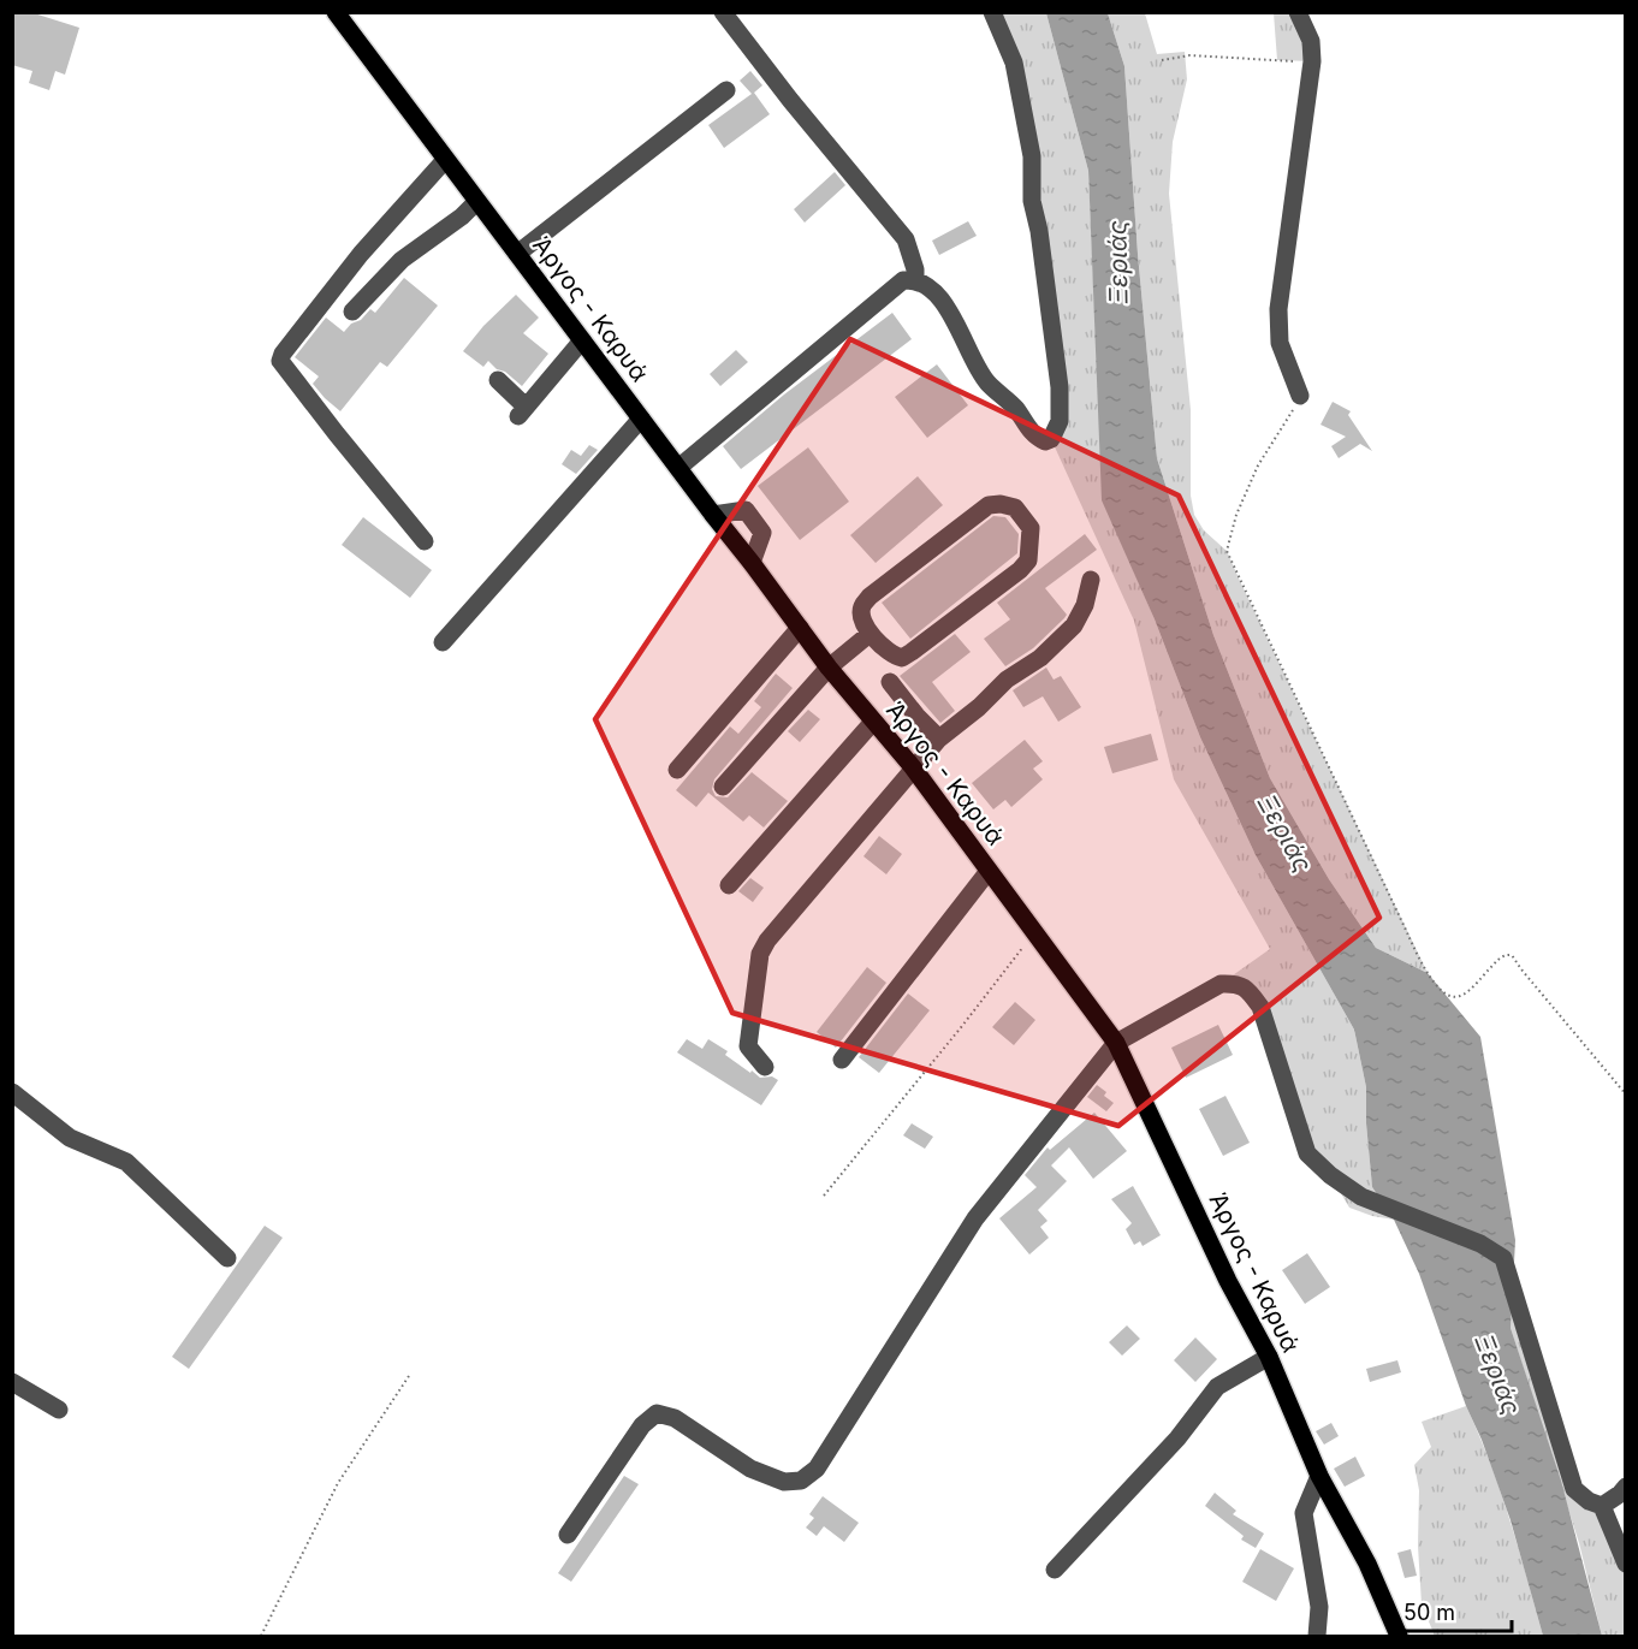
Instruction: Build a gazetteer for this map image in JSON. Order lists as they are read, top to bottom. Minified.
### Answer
{"streets":{"main road":["Άργος - Καρυά"]},"water":["Ξεριάς"],"scale_bar":"50 m"}
